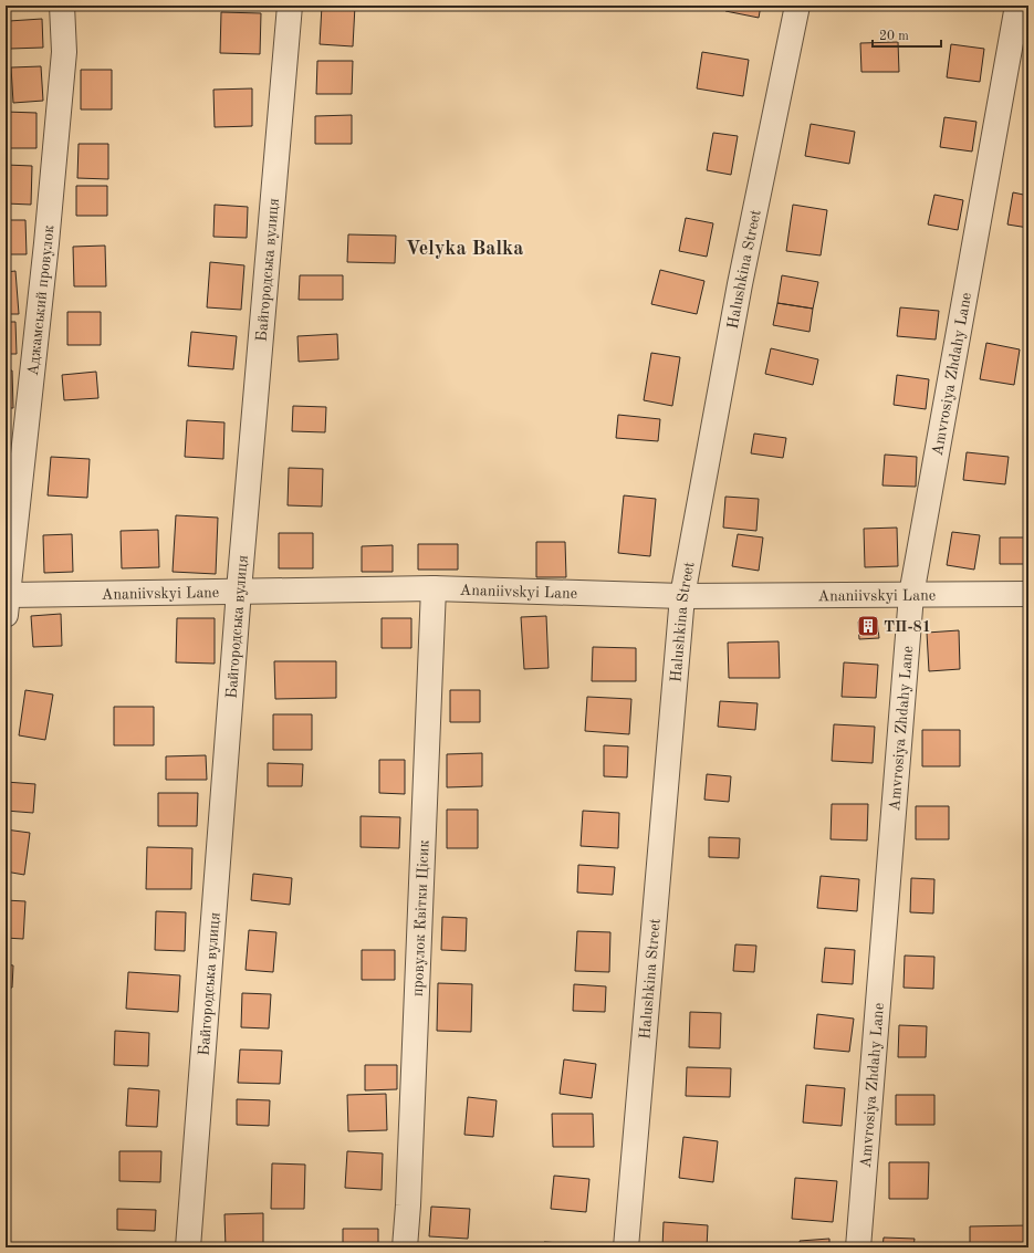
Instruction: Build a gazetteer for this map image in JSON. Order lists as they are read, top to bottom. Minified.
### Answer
{"streets":{"street":["Байгородська вулиця","Halushkina Street","Аджамський провулок","Amvrosiya Zhdahy Lane","Ananiivskyi Lane","провулок Квітки Цісик"]},"crossings":[["Байгородська вулиця","Ananiivskyi Lane"],["Halushkina Street","Ananiivskyi Lane"],["Аджамський провулок","Ananiivskyi Lane"],["Amvrosiya Zhdahy Lane","Ananiivskyi Lane"],["Ananiivskyi Lane","провулок Квітки Цісик"]],"districts":["Velyka Balka"],"places":{"building":["ТП-81"]},"scale_bar":"20 m"}
